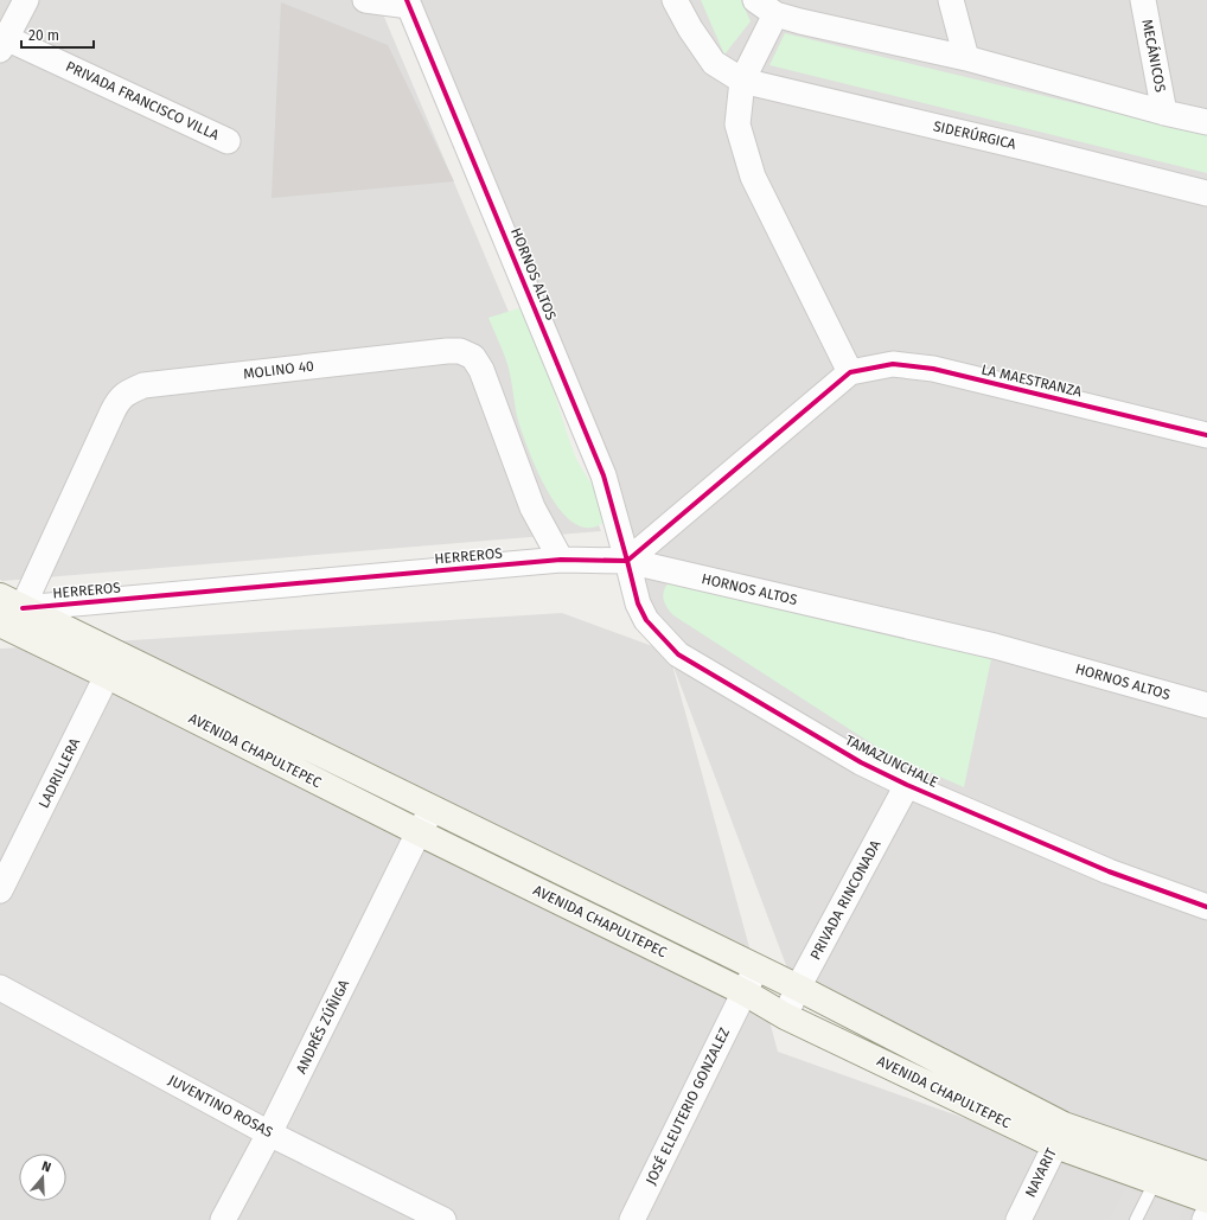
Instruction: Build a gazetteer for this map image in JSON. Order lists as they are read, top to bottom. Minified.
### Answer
{"streets":{"main road":["AVENIDA CHAPULTEPEC"],"street":["MECÁNICOS","PRIVADA FRANCISCO VILLA","SIDERÚRGICA","HORNOS ALTOS","MOLINO 40","LA MAESTRANZA","HERREROS","TAMAZUNCHALE","LADRILLERA","PRIVADA RINCONADA","ANDRÉS ZÚÑIGA","JUVENTINO ROSAS","JOSÉ ELEUTERIO GONZALEZ","NAYARIT"]},"crossings":[["HORNOS ALTOS","HERREROS"],["HORNOS ALTOS","TAMAZUNCHALE"],["MOLINO 40","HERREROS"],["MOLINO 40","AVENIDA CHAPULTEPEC"],["HERREROS","AVENIDA CHAPULTEPEC"],["HERREROS","TAMAZUNCHALE"],["AVENIDA CHAPULTEPEC","LADRILLERA"],["AVENIDA CHAPULTEPEC","PRIVADA RINCONADA"],["AVENIDA CHAPULTEPEC","ANDRÉS ZÚÑIGA"],["AVENIDA CHAPULTEPEC","JOSÉ ELEUTERIO GONZALEZ"],["AVENIDA CHAPULTEPEC","NAYARIT"],["TAMAZUNCHALE","PRIVADA RINCONADA"],["ANDRÉS ZÚÑIGA","JUVENTINO ROSAS"]],"scale_bar":"20 m","north":"top"}
